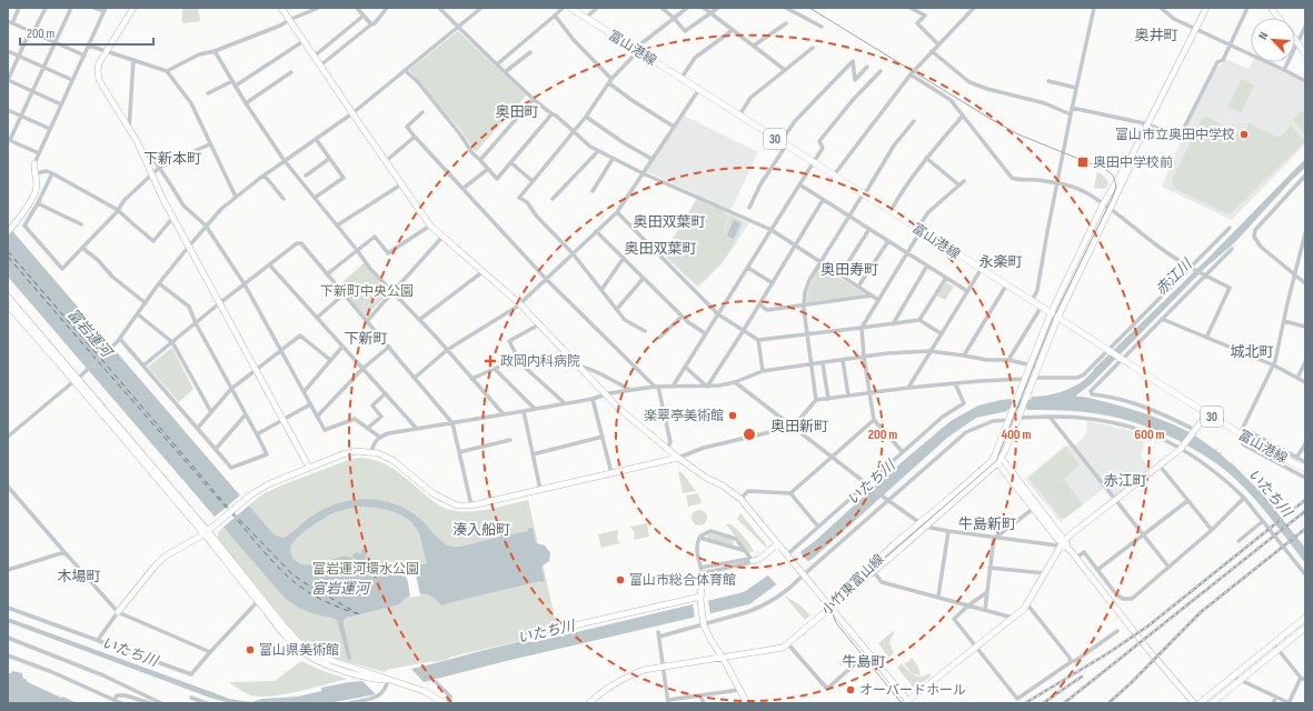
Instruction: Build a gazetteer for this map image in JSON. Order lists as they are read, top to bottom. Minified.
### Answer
{"streets":{"main road":["富山港線","30"],"street":["小竹東富山線"]},"crossings":[["富山港線","小竹東富山線"]],"districts":["奥井町","奥田町","下新本町","奥田双葉町","奥田双葉町","永楽町","奥田寿町","下新町","城北町","奥田新町","赤江町","牛島新町","湊入船町","木場町","牛島町"],"water":["赤江川","富岩運河","いたち川"],"parks":["下新町中央公園","富岩運河環水公園"],"places":{"other":["富山市立奥田中学校","楽翠亭美術館","富山市総合体育館","富山県美術館","オーバードホール"],"transit":["奥田中学校前"],"health":["政岡内科病院"]},"scale_bar":"200 m","north":"top left","rings":["200 m","400 m","600 m"]}
